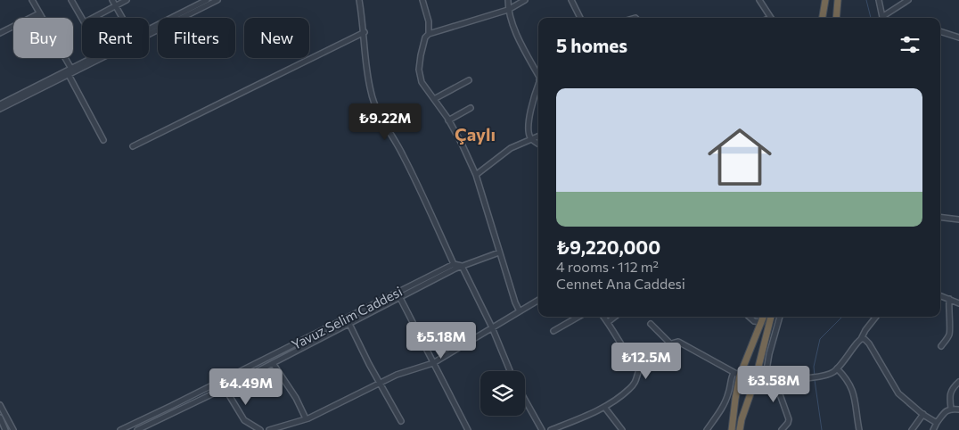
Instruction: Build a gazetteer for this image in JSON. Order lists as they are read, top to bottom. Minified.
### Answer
{"streets":{"street":["Yavuz Selim Caddesi"]},"districts":["Çaylı"],"page":{"chip":["Buy","Rent","Filters","New"],"heading":"5 homes","list":[{"name":"₺9,220,000","note":"4 rooms · 112 m² · Cennet Ana Caddesi"}],"price":["₺9.22M","₺5.18M","₺12.5M","₺3.58M","₺4.49M"]}}
